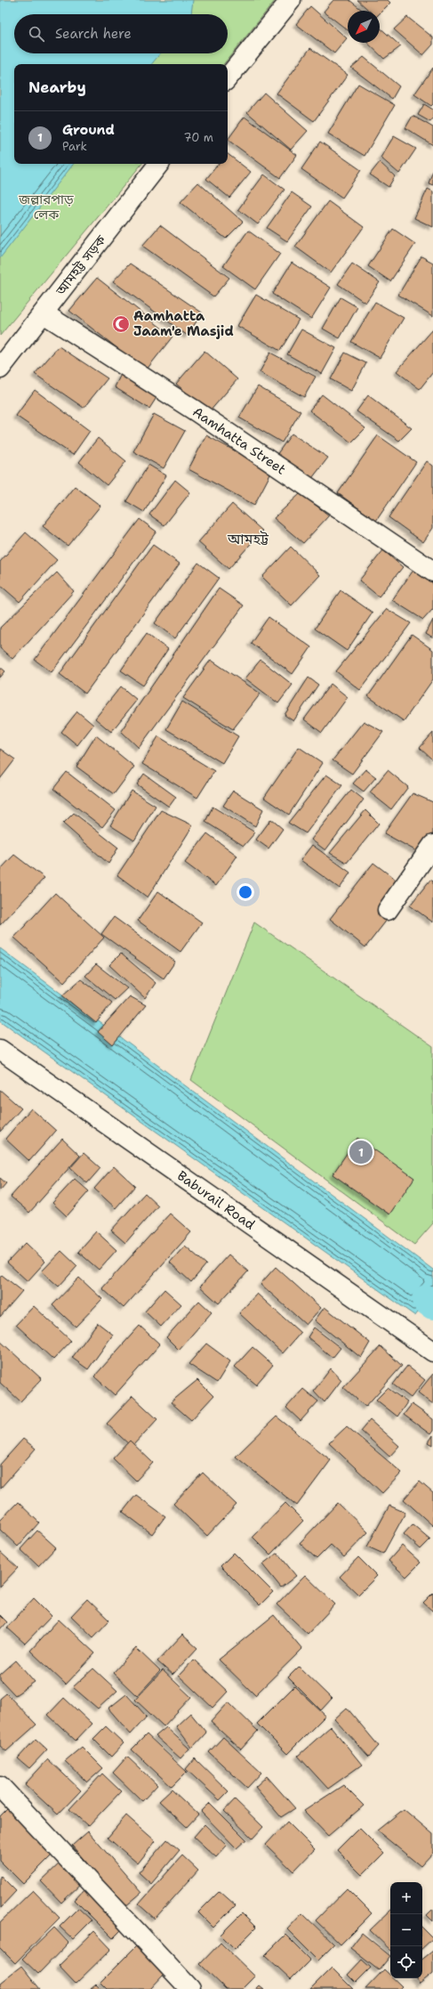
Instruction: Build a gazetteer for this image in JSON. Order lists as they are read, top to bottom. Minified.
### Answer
{"streets":{"street":["আমহট্ট সড়ক","Aamhatta Street","Baburail Road"]},"crossings":[["আমহট্ট সড়ক","Aamhatta Street"]],"districts":["আমহট্ট"],"parks":["জল্লারপাড় লেক"],"places":{"mosque":["Aamhatta Jaam'e Masjid"]},"north":"bottom left","page":{"search":"Search here","heading":"Nearby","list":[{"mark":"1","name":"Ground","note":"Park","value":"70 m"}],"pins":"1","map_buttons":["+","−"]}}
